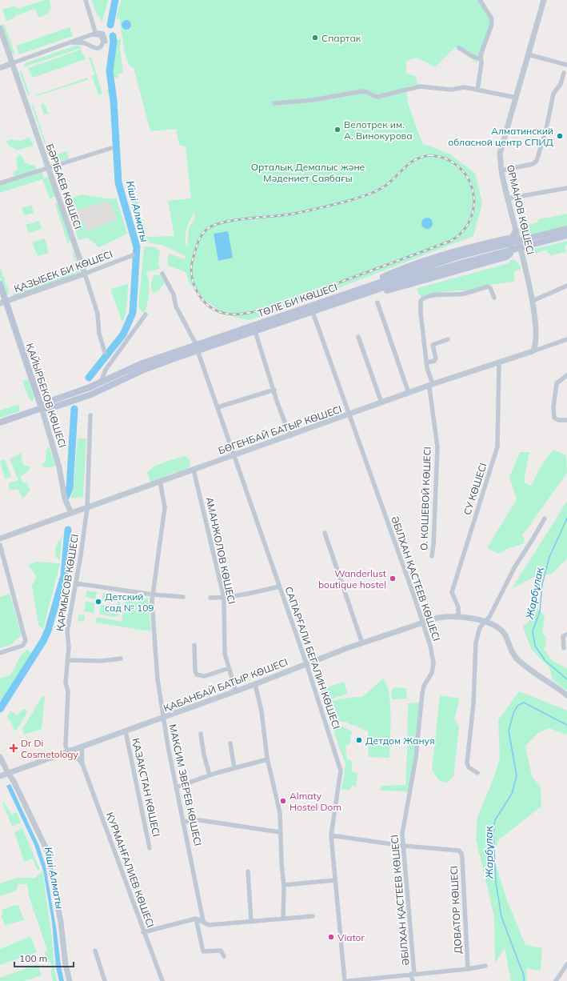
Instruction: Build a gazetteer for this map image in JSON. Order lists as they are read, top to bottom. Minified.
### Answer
{"streets":{"main road":["ТӨЛЕ БИ КӨШЕСІ","ҚАЙЫРБЕКОВ КӨШЕСІ"],"street":["БӘРІБАЕВ КӨШЕСІ","ОРМАНОВ КӨШЕСІ","ҚАЗЫБЕК БИ КӨШЕСІ","БӨГЕНБАЙ БАТЫР КӨШЕСІ","СУ КӨШЕСІ","О. КОШЕВОЙ КӨШЕСІ","АМАНЖОЛОВ КӨШЕСІ","ӘБІЛХАН ҚАСТЕЕВ КӨШЕСІ","ҚАРМЫСОВ КӨШЕСІ","САПАРҒАЛИ БЕГАЛИН КӨШЕСІ","ҚАБАНБАЙ БАТЫР КӨШЕСІ","МАКСИМ ЗВЕРЕВ КӨШЕСІ","ҚАЗАҚСТАН КӨШЕСІ","ҚУРМАНҒАЛИЕВ КӨШЕСІ","ДОВАТОР КӨШЕСІ"]},"crossings":[["БӘРІБАЕВ КӨШЕСІ","ҚАЗЫБЕК БИ КӨШЕСІ"],["ОРМАНОВ КӨШЕСІ","БӨГЕНБАЙ БАТЫР КӨШЕСІ"],["ҚАЗЫБЕК БИ КӨШЕСІ","ҚАЙЫРБЕКОВ КӨШЕСІ"],["ТӨЛЕ БИ КӨШЕСІ","ҚАЙЫРБЕКОВ КӨШЕСІ"],["ТӨЛЕ БИ КӨШЕСІ","ӘБІЛХАН ҚАСТЕЕВ КӨШЕСІ"],["ТӨЛЕ БИ КӨШЕСІ","САПАРҒАЛИ БЕГАЛИН КӨШЕСІ"],["ҚАЙЫРБЕКОВ КӨШЕСІ","БӨГЕНБАЙ БАТЫР КӨШЕСІ"],["БӨГЕНБАЙ БАТЫР КӨШЕСІ","СУ КӨШЕСІ"],["БӨГЕНБАЙ БАТЫР КӨШЕСІ","О. КОШЕВОЙ КӨШЕСІ"],["БӨГЕНБАЙ БАТЫР КӨШЕСІ","АМАНЖОЛОВ КӨШЕСІ"],["БӨГЕНБАЙ БАТЫР КӨШЕСІ","ӘБІЛХАН ҚАСТЕЕВ КӨШЕСІ"],["БӨГЕНБАЙ БАТЫР КӨШЕСІ","ҚАРМЫСОВ КӨШЕСІ"],["БӨГЕНБАЙ БАТЫР КӨШЕСІ","САПАРҒАЛИ БЕГАЛИН КӨШЕСІ"],["БӨГЕНБАЙ БАТЫР КӨШЕСІ","МАКСИМ ЗВЕРЕВ КӨШЕСІ"],["СУ КӨШЕСІ","ҚАБАНБАЙ БАТЫР КӨШЕСІ"],["АМАНЖОЛОВ КӨШЕСІ","ҚАБАНБАЙ БАТЫР КӨШЕСІ"],["ӘБІЛХАН ҚАСТЕЕВ КӨШЕСІ","ҚАБАНБАЙ БАТЫР КӨШЕСІ"],["ӘБІЛХАН ҚАСТЕЕВ КӨШЕСІ","ДОВАТОР КӨШЕСІ"],["ҚАРМЫСОВ КӨШЕСІ","ҚАБАНБАЙ БАТЫР КӨШЕСІ"],["САПАРҒАЛИ БЕГАЛИН КӨШЕСІ","ҚАБАНБАЙ БАТЫР КӨШЕСІ"],["ҚАБАНБАЙ БАТЫР КӨШЕСІ","МАКСИМ ЗВЕРЕВ КӨШЕСІ"],["ҚАБАНБАЙ БАТЫР КӨШЕСІ","ҚАЗАҚСТАН КӨШЕСІ"]],"water":["Кіші Алматы","Жарбұлақ"],"parks":["Орталық Демалыс және Мәдениет Саябағы"],"places":{"other":["Спартак","Велотрек им. А. Винокурова","Алматинский обласной центр СПИД","Wanderlust boutique hostel","Детский сад № 109","Детдом Жануя","Almaty Hostel Dom","Viator"],"health":["Dr Di Cosmetology"]},"scale_bar":"100 m"}
